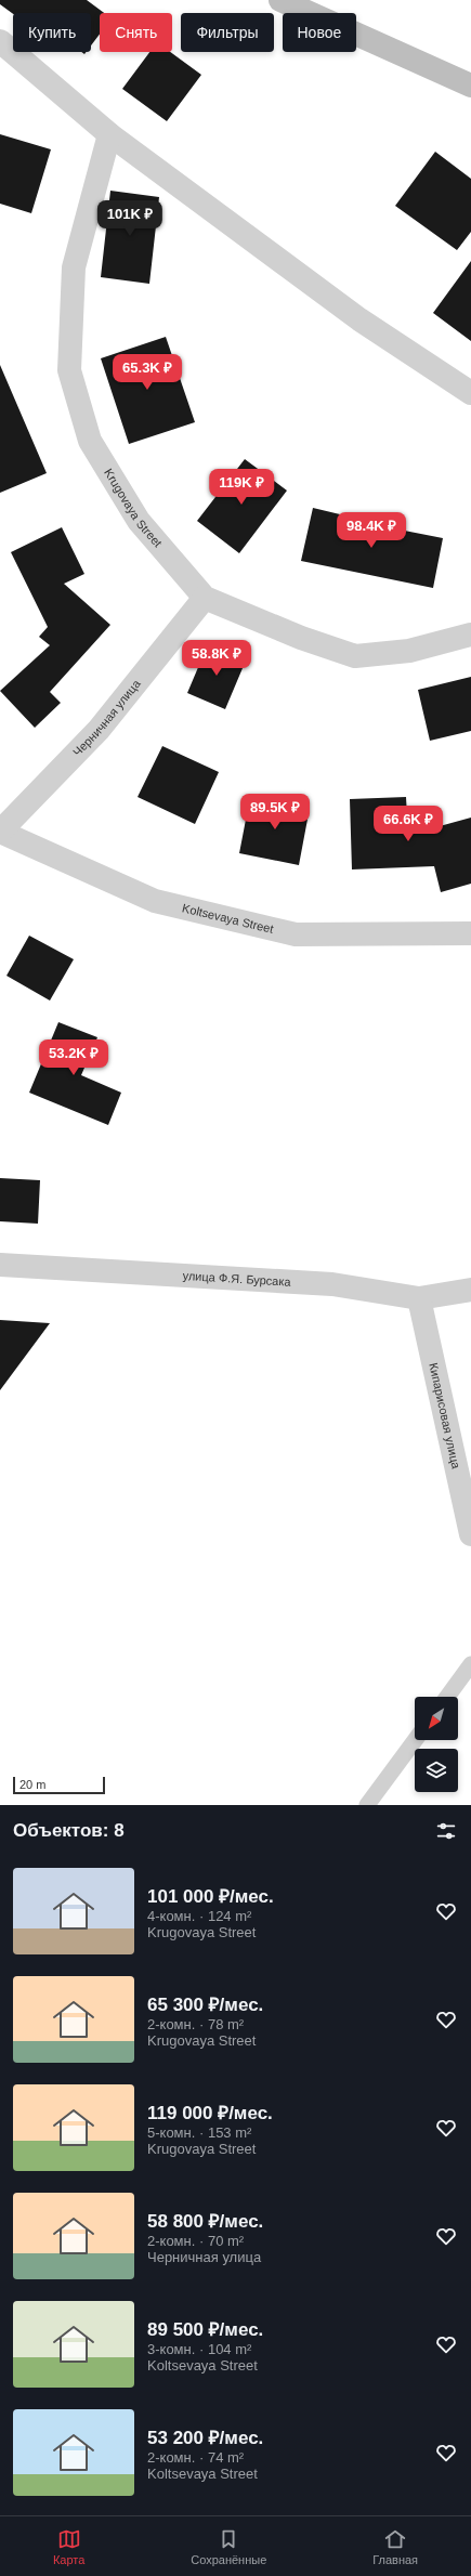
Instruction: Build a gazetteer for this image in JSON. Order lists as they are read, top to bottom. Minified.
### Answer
{"streets":{"street":["Krugovaya Street","Черничная улица","Koltsevaya Street","улица Ф.Я. Бурсака","Кипарисовая улица"]},"crossings":[["Krugovaya Street","Черничная улица"],["Черничная улица","Koltsevaya Street"],["улица Ф.Я. Бурсака","Кипарисовая улица"]],"scale_bar":"20 m","north":"bottom left","page":{"chip":["Купить","Снять","Фильтры","Новое"],"price":["101K ₽","65.3K ₽","119K ₽","98.4K ₽","58.8K ₽","89.5K ₽","66.6K ₽","53.2K ₽"],"scale":"20 m","heading":"Объектов: 8","list":[{"name":"101 000 ₽/мес.","note":"4-комн. · 124 m² · Krugovaya Street"},{"name":"65 300 ₽/мес.","note":"2-комн. · 78 m² · Krugovaya Street"},{"name":"119 000 ₽/мес.","note":"5-комн. · 153 m² · Krugovaya Street"},{"name":"58 800 ₽/мес.","note":"2-комн. · 70 m² · Черничная улица"},{"name":"89 500 ₽/мес.","note":"3-комн. · 104 m² · Koltsevaya Street"},{"name":"53 200 ₽/мес.","note":"2-комн. · 74 m² · Koltsevaya Street"}],"tabs":["Карта","Сохранённые","Главная"]}}
